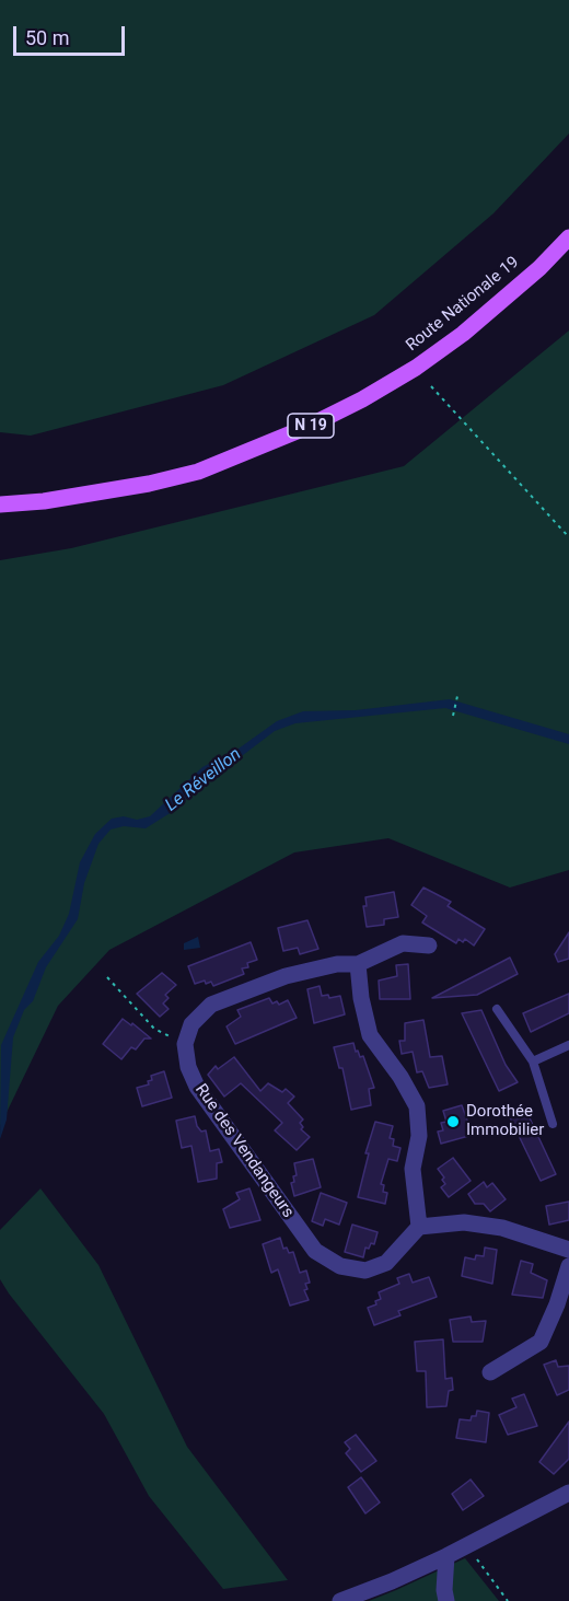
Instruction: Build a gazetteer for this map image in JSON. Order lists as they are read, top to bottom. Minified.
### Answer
{"streets":{"main road":["Route Nationale 19","N 19"],"street":["Rue des Vendangeurs"]},"water":["Le Réveillon"],"places":["Dorothée Immobilier"],"scale_bar":"50 m"}
